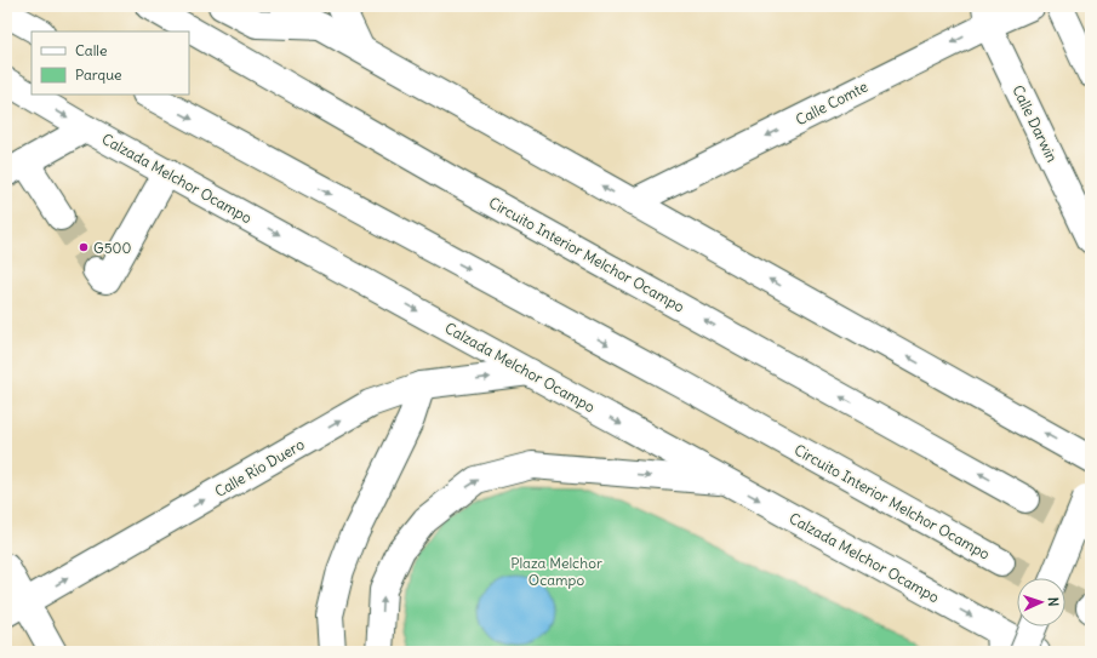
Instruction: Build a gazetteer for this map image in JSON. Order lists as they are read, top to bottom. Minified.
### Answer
{"streets":{"main road":["Calle Comte","Calle Darwin","Calzada Melchor Ocampo","Circuito Interior Melchor Ocampo","Calle Río Duero"]},"crossings":[["Calle Comte","Calle Darwin"],["Calzada Melchor Ocampo","Calle Río Duero"]],"one_way":["Calle Comte","Calle Río Duero"],"parks":["Plaza Melchor Ocampo"],"places":["G500"],"legend":["Calle","Parque"],"north":"right"}
